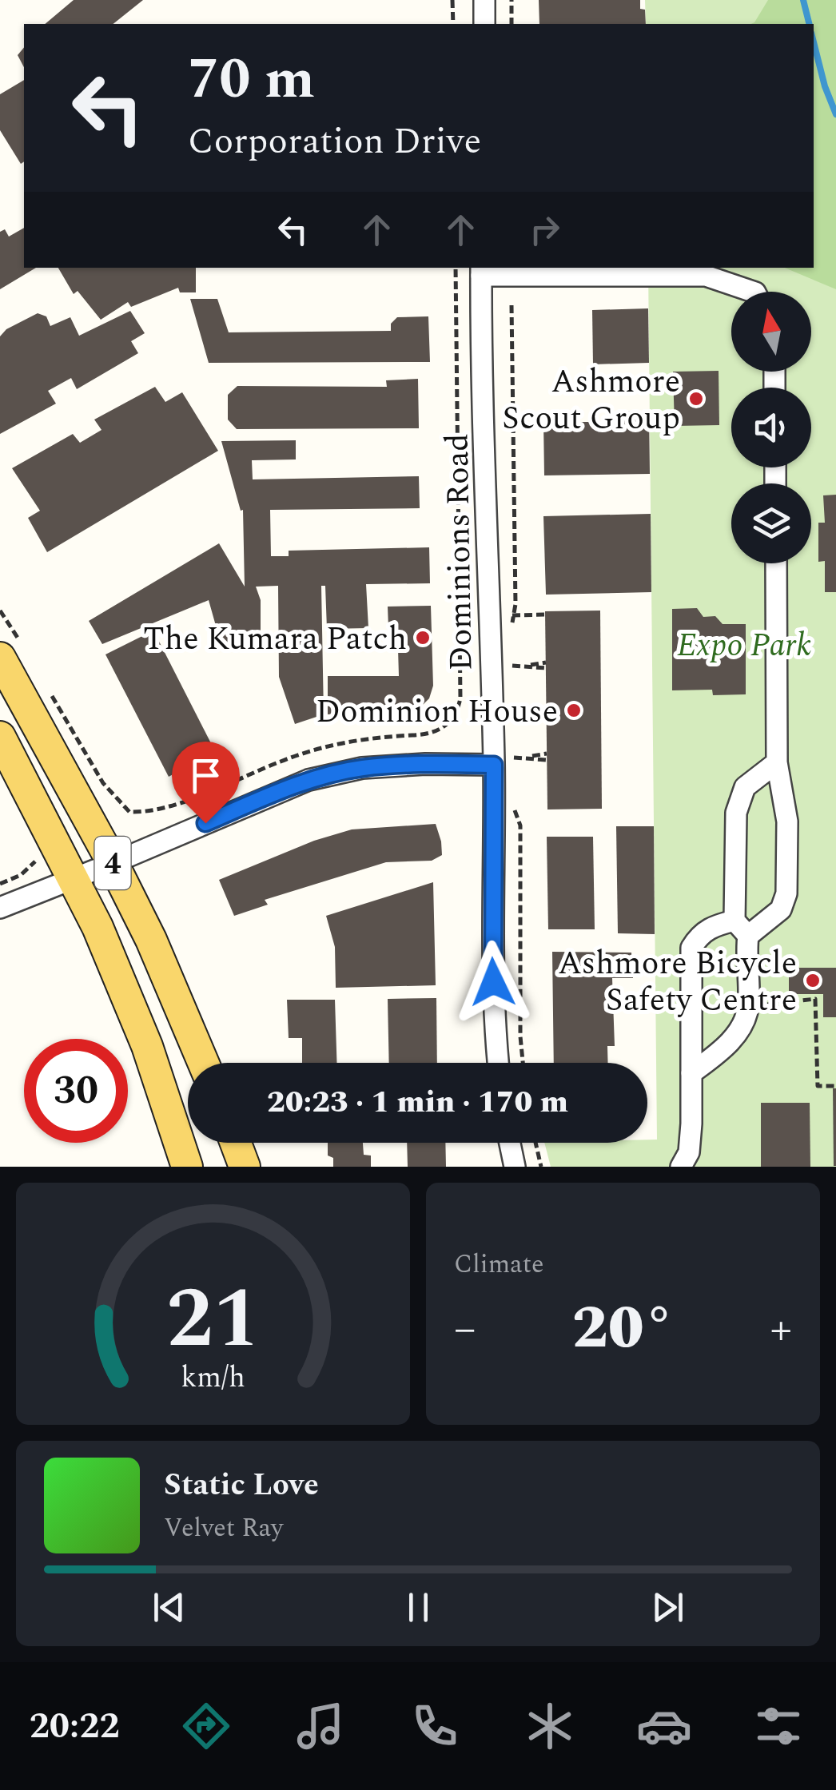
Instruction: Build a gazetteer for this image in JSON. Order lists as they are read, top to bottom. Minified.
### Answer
{"streets":{"main road":["4"],"street":["Dominions Road"]},"parks":["Expo Park"],"places":["Ashmore Scout Group","The Kumara Patch","Dominion House","Ashmore Bicycle Safety Centre"],"north":"top","page":{"turn":["70 m","Corporation Drive"],"limit":"30","trip":"20:23 · 1 min · 170 m","tile":"Climate","heat":["−","20°","+"],"song":["Static Love","Velvet Ray"],"tabs":"20:22","gauge":["21","km/h"]}}
